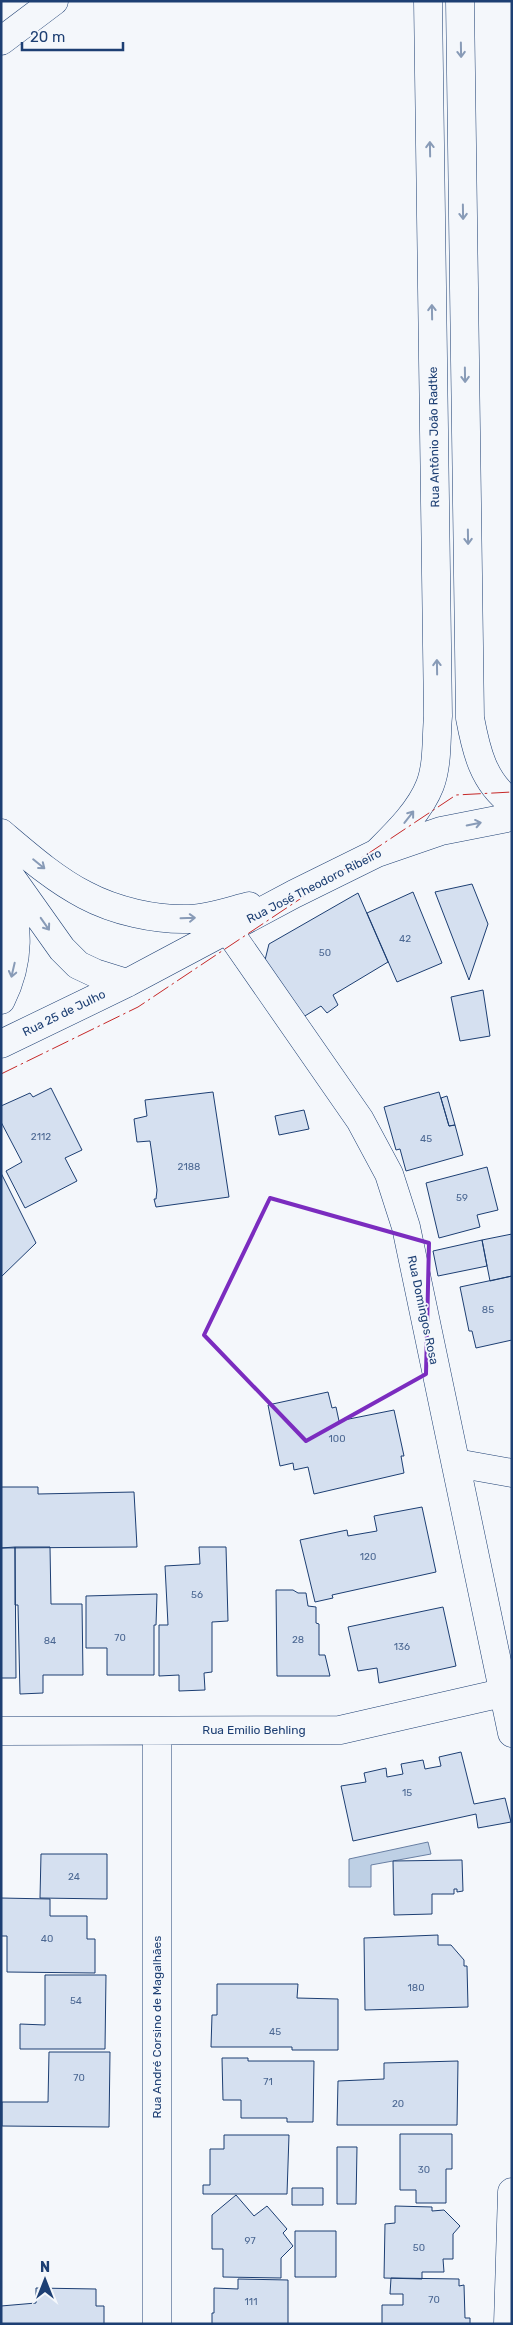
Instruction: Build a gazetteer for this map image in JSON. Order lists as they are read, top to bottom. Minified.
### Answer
{"streets":{"street":["Rua Antônio João Radtke","Rua José Theodoro Ribeiro","Rua 25 de Julho","Rua Domingos Rosa","Rua Emilio Behling","Rua André Corsino de Magalhães"]},"crossings":[["Rua Antônio João Radtke","Rua José Theodoro Ribeiro"],["Rua José Theodoro Ribeiro","Rua 25 de Julho"],["Rua José Theodoro Ribeiro","Rua Domingos Rosa"],["Rua Domingos Rosa","Rua Emilio Behling"],["Rua Emilio Behling","Rua André Corsino de Magalhães"]],"house_numbers":["42","50","2112","45","2188","59","85","100","120","56","70","28","84","136","15","24","40","180","54","45","70","71","20","30","97","50","70","111"],"scale_bar":"20 m","north":"top"}
